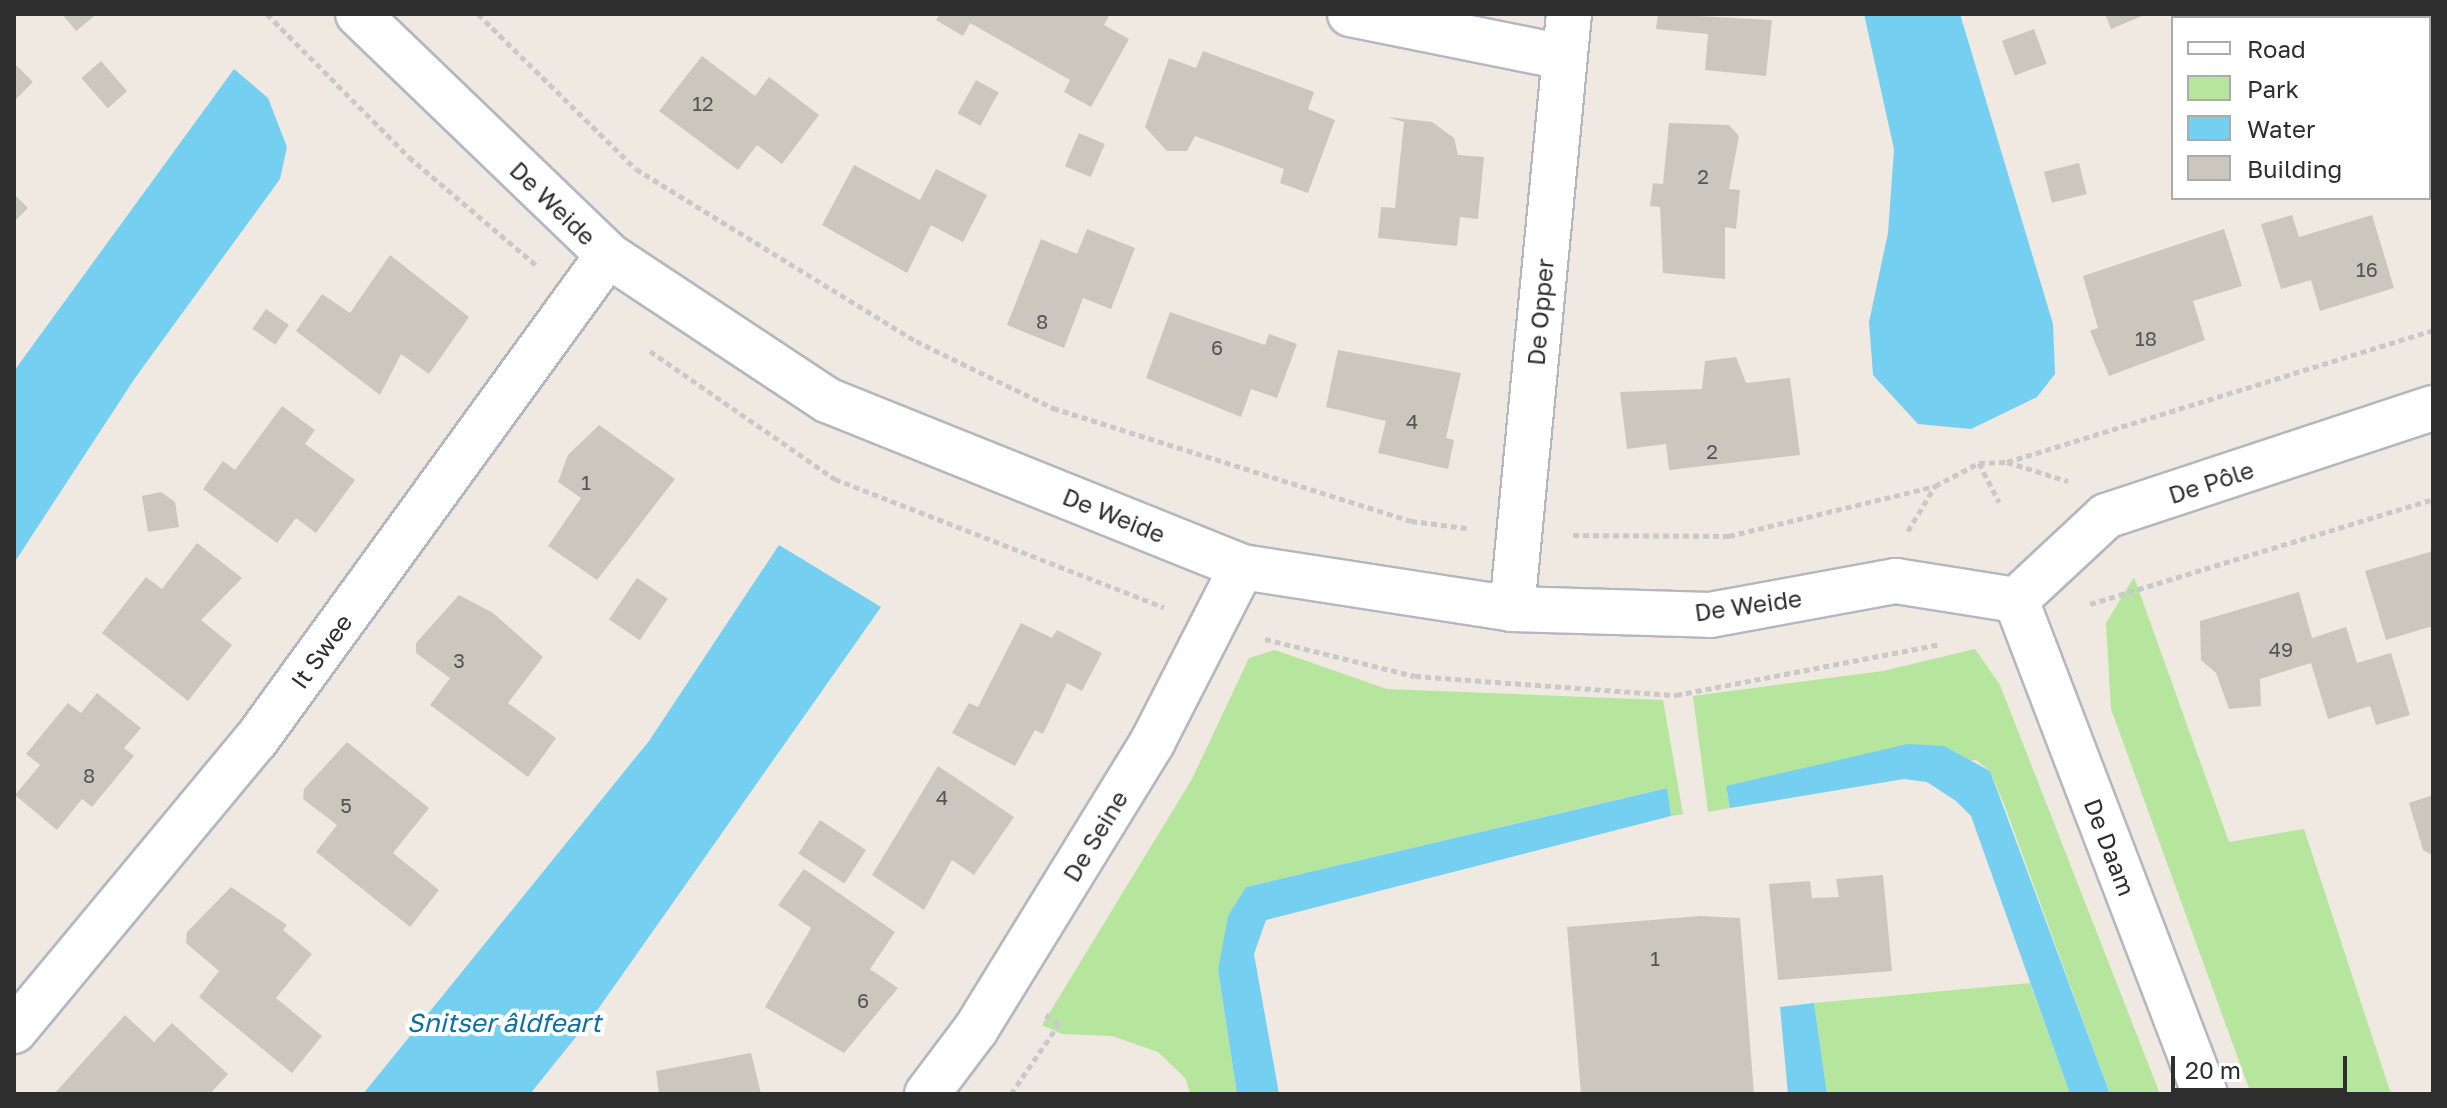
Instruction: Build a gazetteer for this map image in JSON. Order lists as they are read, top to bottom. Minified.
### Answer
{"streets":{"street":["De Weide","De Opper","De Pôle","It Swee","De Seine","De Daam"]},"crossings":[["De Weide","De Opper"],["De Weide","De Pôle"],["De Weide","It Swee"],["De Weide","De Seine"],["De Weide","De Daam"],["De Pôle","De Daam"]],"water":["Snitser âldfeart"],"house_numbers":["12","2","16","8","18","6","4","2","1","49","3","8","4","5","1","6"],"legend":["Road","Park","Water","Building"],"scale_bar":"20 m"}
